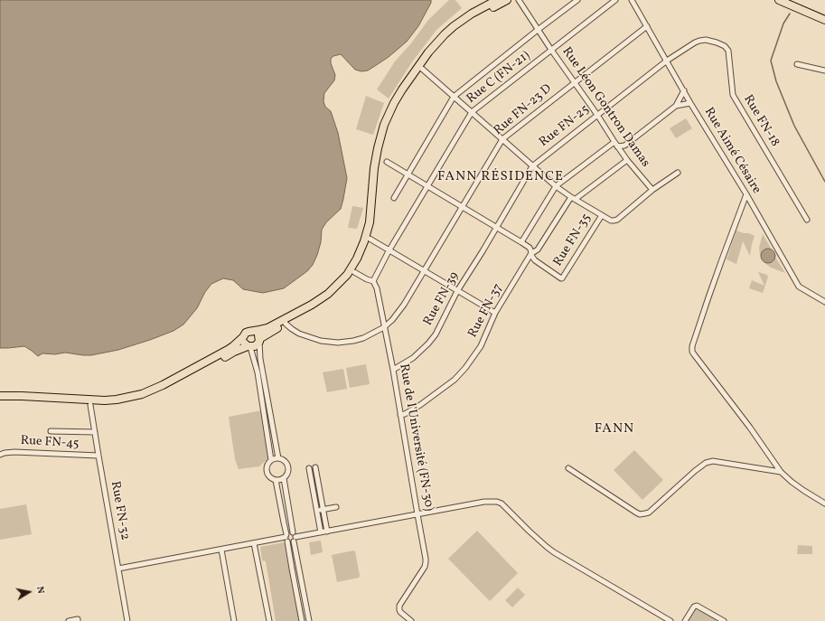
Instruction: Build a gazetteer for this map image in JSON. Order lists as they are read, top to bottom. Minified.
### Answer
{"streets":{"street":["Rue C (FN-21)","Rue Léon Gontron Damas","Rue FN-23 D","Rue FN-18","Rue FN-25","Rue Aimé Césaire","Rue FN-35","Rue FN-39","Rue FN-37","Rue de l'Université (FN-30)","Rue FN-45","Rue FN-32"]},"crossings":[["Rue C (FN-21)","Rue Léon Gontron Damas"],["Rue Léon Gontron Damas","Rue FN-23 D"],["Rue Léon Gontron Damas","Rue FN-25"],["Rue FN-23 D","Rue Aimé Césaire"],["Rue FN-23 D","Rue de l'Université (FN-30)"],["Rue FN-18","Rue FN-25"],["Rue FN-18","Rue Aimé Césaire"],["Rue FN-25","Rue Aimé Césaire"],["Rue FN-25","Rue FN-39"],["Rue FN-35","Rue FN-37"],["Rue FN-39","Rue de l'Université (FN-30)"],["Rue FN-37","Rue de l'Université (FN-30)"],["Rue FN-45","Rue FN-32"]],"districts":["FANN RÉSIDENCE","FANN"],"north":"right"}
